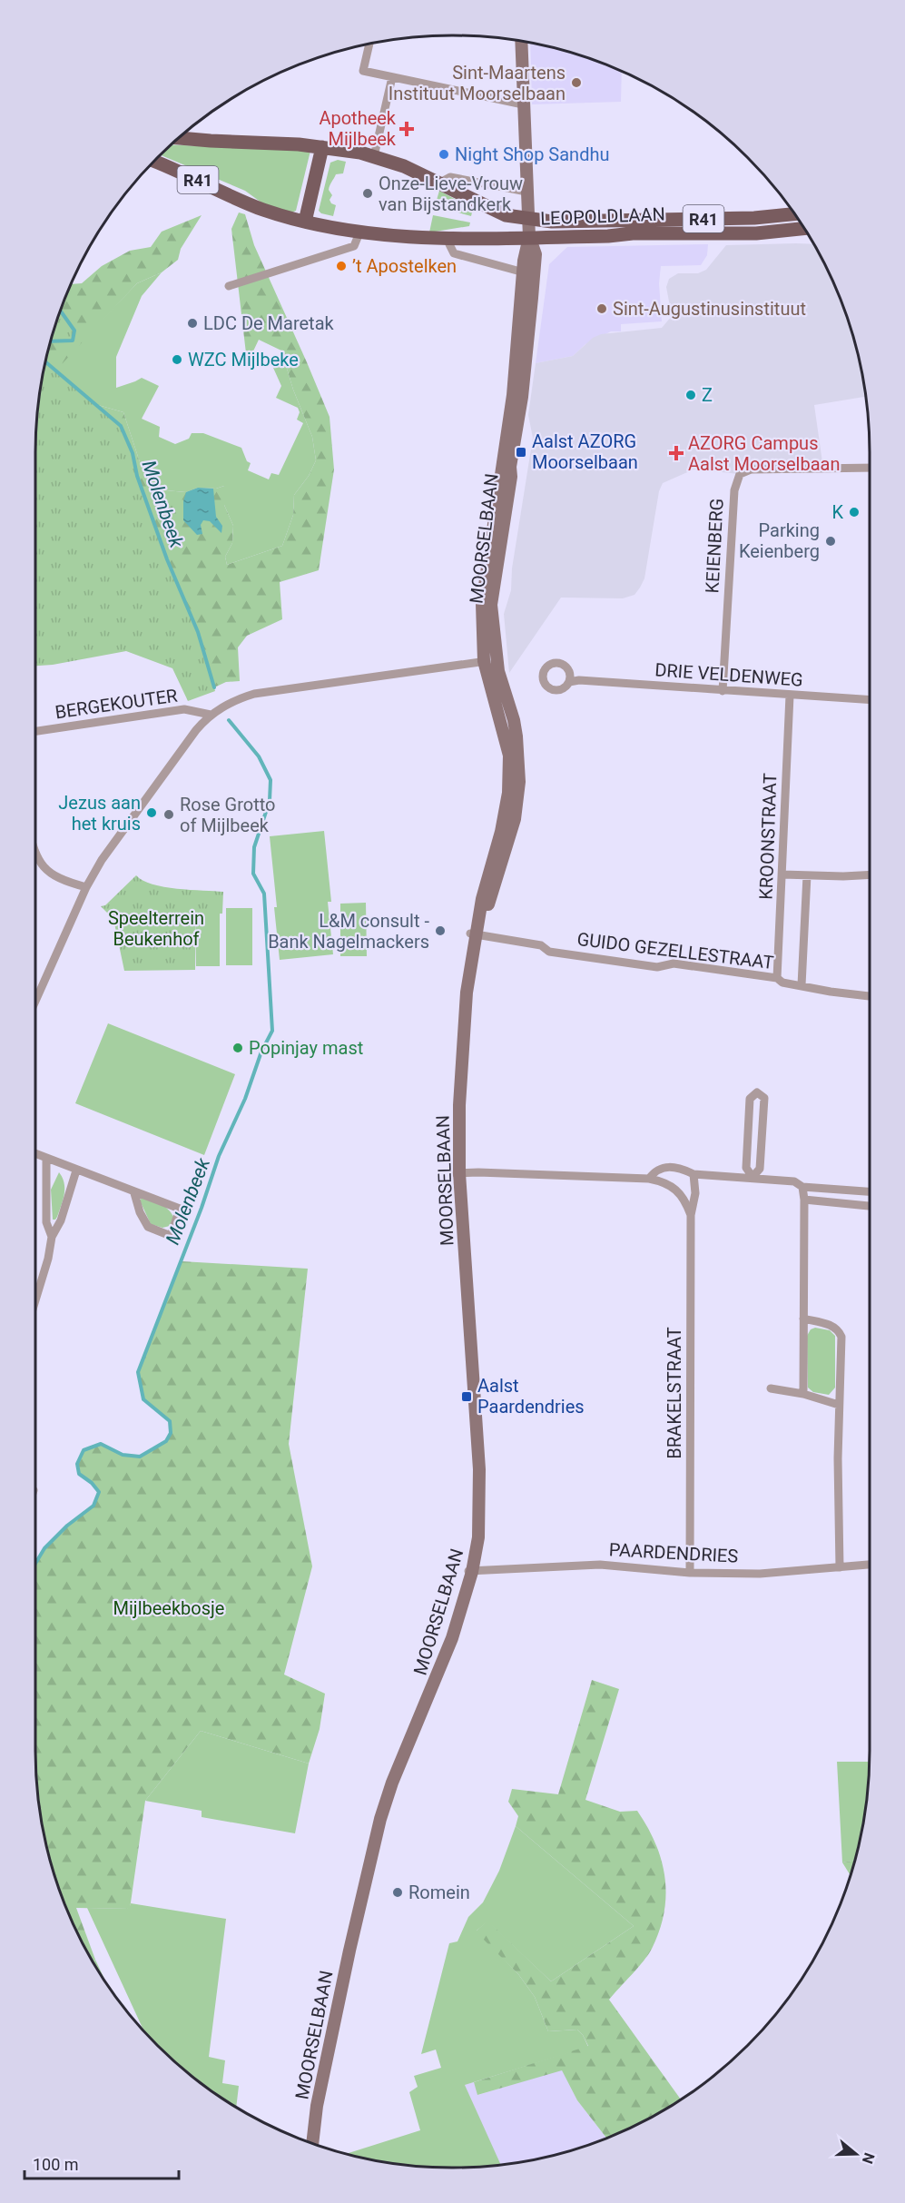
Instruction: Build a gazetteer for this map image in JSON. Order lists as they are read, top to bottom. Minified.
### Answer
{"streets":{"main road":["R41","LEOPOLDLAAN","MOORSELBAAN"],"street":["KEIENBERG","DRIE VELDENWEG","BERGEKOUTER","KROONSTRAAT","GUIDO GEZELLESTRAAT","BRAKELSTRAAT","PAARDENDRIES"]},"crossings":[["R41","LEOPOLDLAAN"],["R41","MOORSELBAAN"],["LEOPOLDLAAN","MOORSELBAAN"],["MOORSELBAAN","GUIDO GEZELLESTRAAT"],["MOORSELBAAN","BRAKELSTRAAT"],["MOORSELBAAN","PAARDENDRIES"],["KEIENBERG","DRIE VELDENWEG"],["DRIE VELDENWEG","KROONSTRAAT"],["KROONSTRAAT","GUIDO GEZELLESTRAAT"],["BRAKELSTRAAT","PAARDENDRIES"]],"water":["Molenbeek"],"parks":["Speelterrein Beukenhof","Mijlbeekbosje"],"places":{"other":["Sint-Maartens Instituut Moorselbaan","Night Shop Sandhu","Onze-Lieve-Vrouw van Bijstandkerk","’t Apostelken","Sint-Augustinusinstituut","LDC De Maretak","WZC Mijlbeke","Z","K","Parking Keienberg","Jezus aan het kruis","Rose Grotto of Mijlbeek","L&M consult - Bank Nagelmackers","Popinjay mast","Romein"],"health":["Apotheek Mijlbeek","AZORG Campus Aalst Moorselbaan"],"transit":["Aalst AZORG Moorselbaan","Aalst Paardendries"]},"scale_bar":"100 m","north":"right"}
